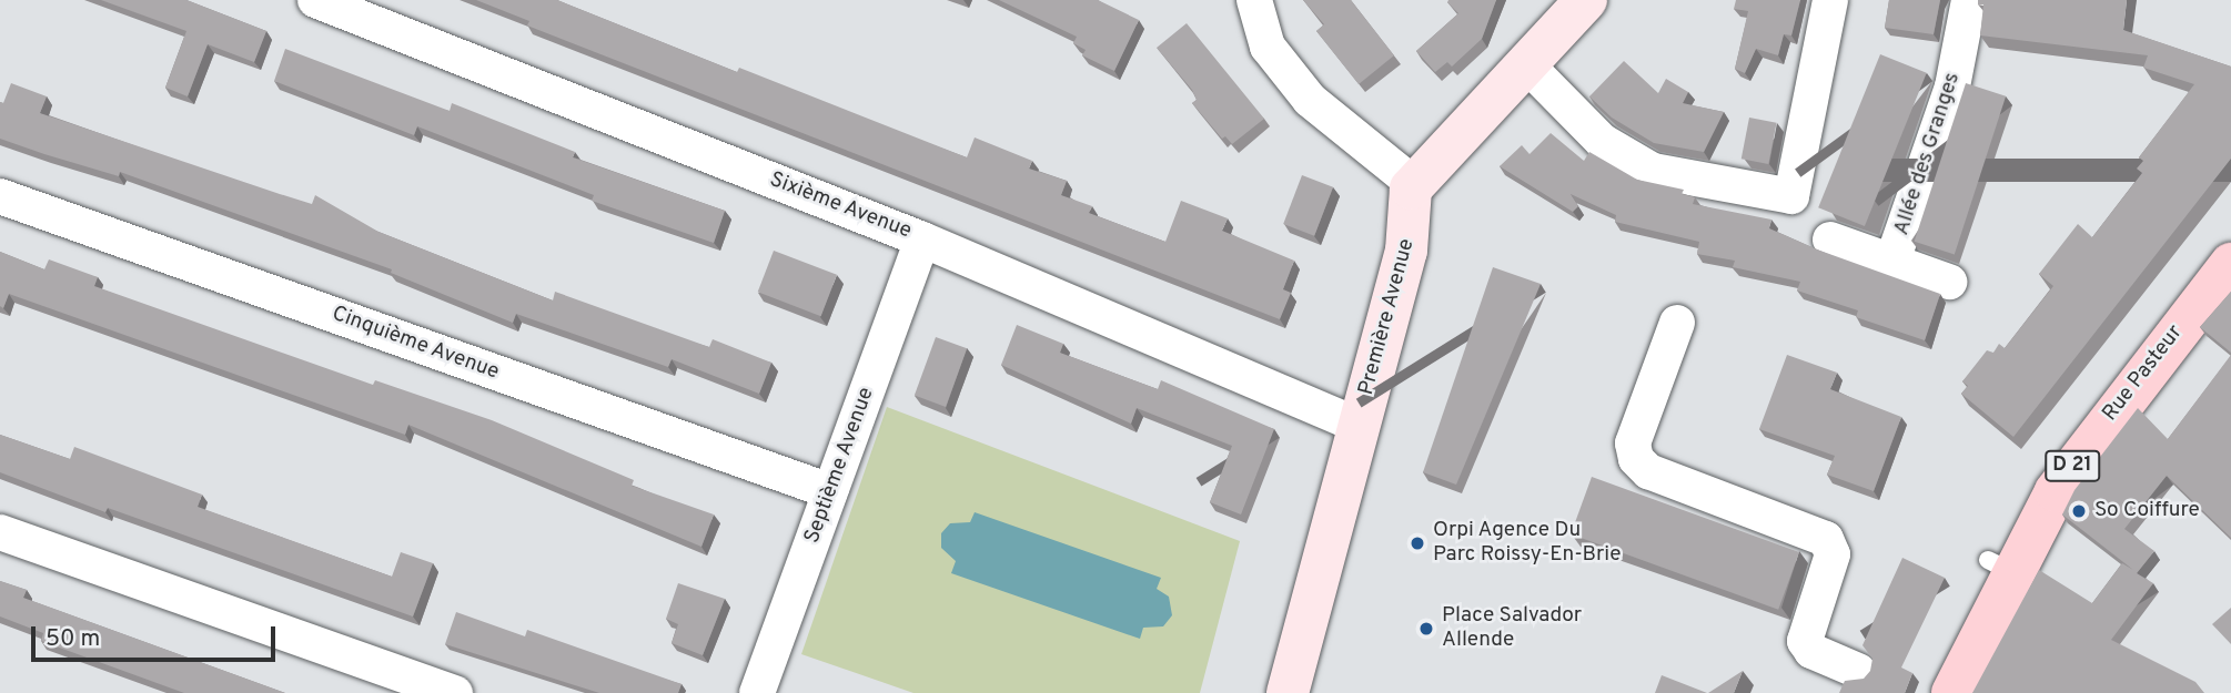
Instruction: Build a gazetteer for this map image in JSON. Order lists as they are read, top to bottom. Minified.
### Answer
{"streets":{"main road":["Première Avenue","Rue Pasteur","D 21"],"street":["Allée des Granges","Sixième Avenue","Cinquième Avenue","Septième Avenue"]},"crossings":[["Sixième Avenue","Première Avenue"],["Sixième Avenue","Septième Avenue"],["Cinquième Avenue","Septième Avenue"]],"places":["So Coiffure","Orpi Agence Du Parc Roissy-En-Brie","Place Salvador Allende"],"scale_bar":"50 m"}
